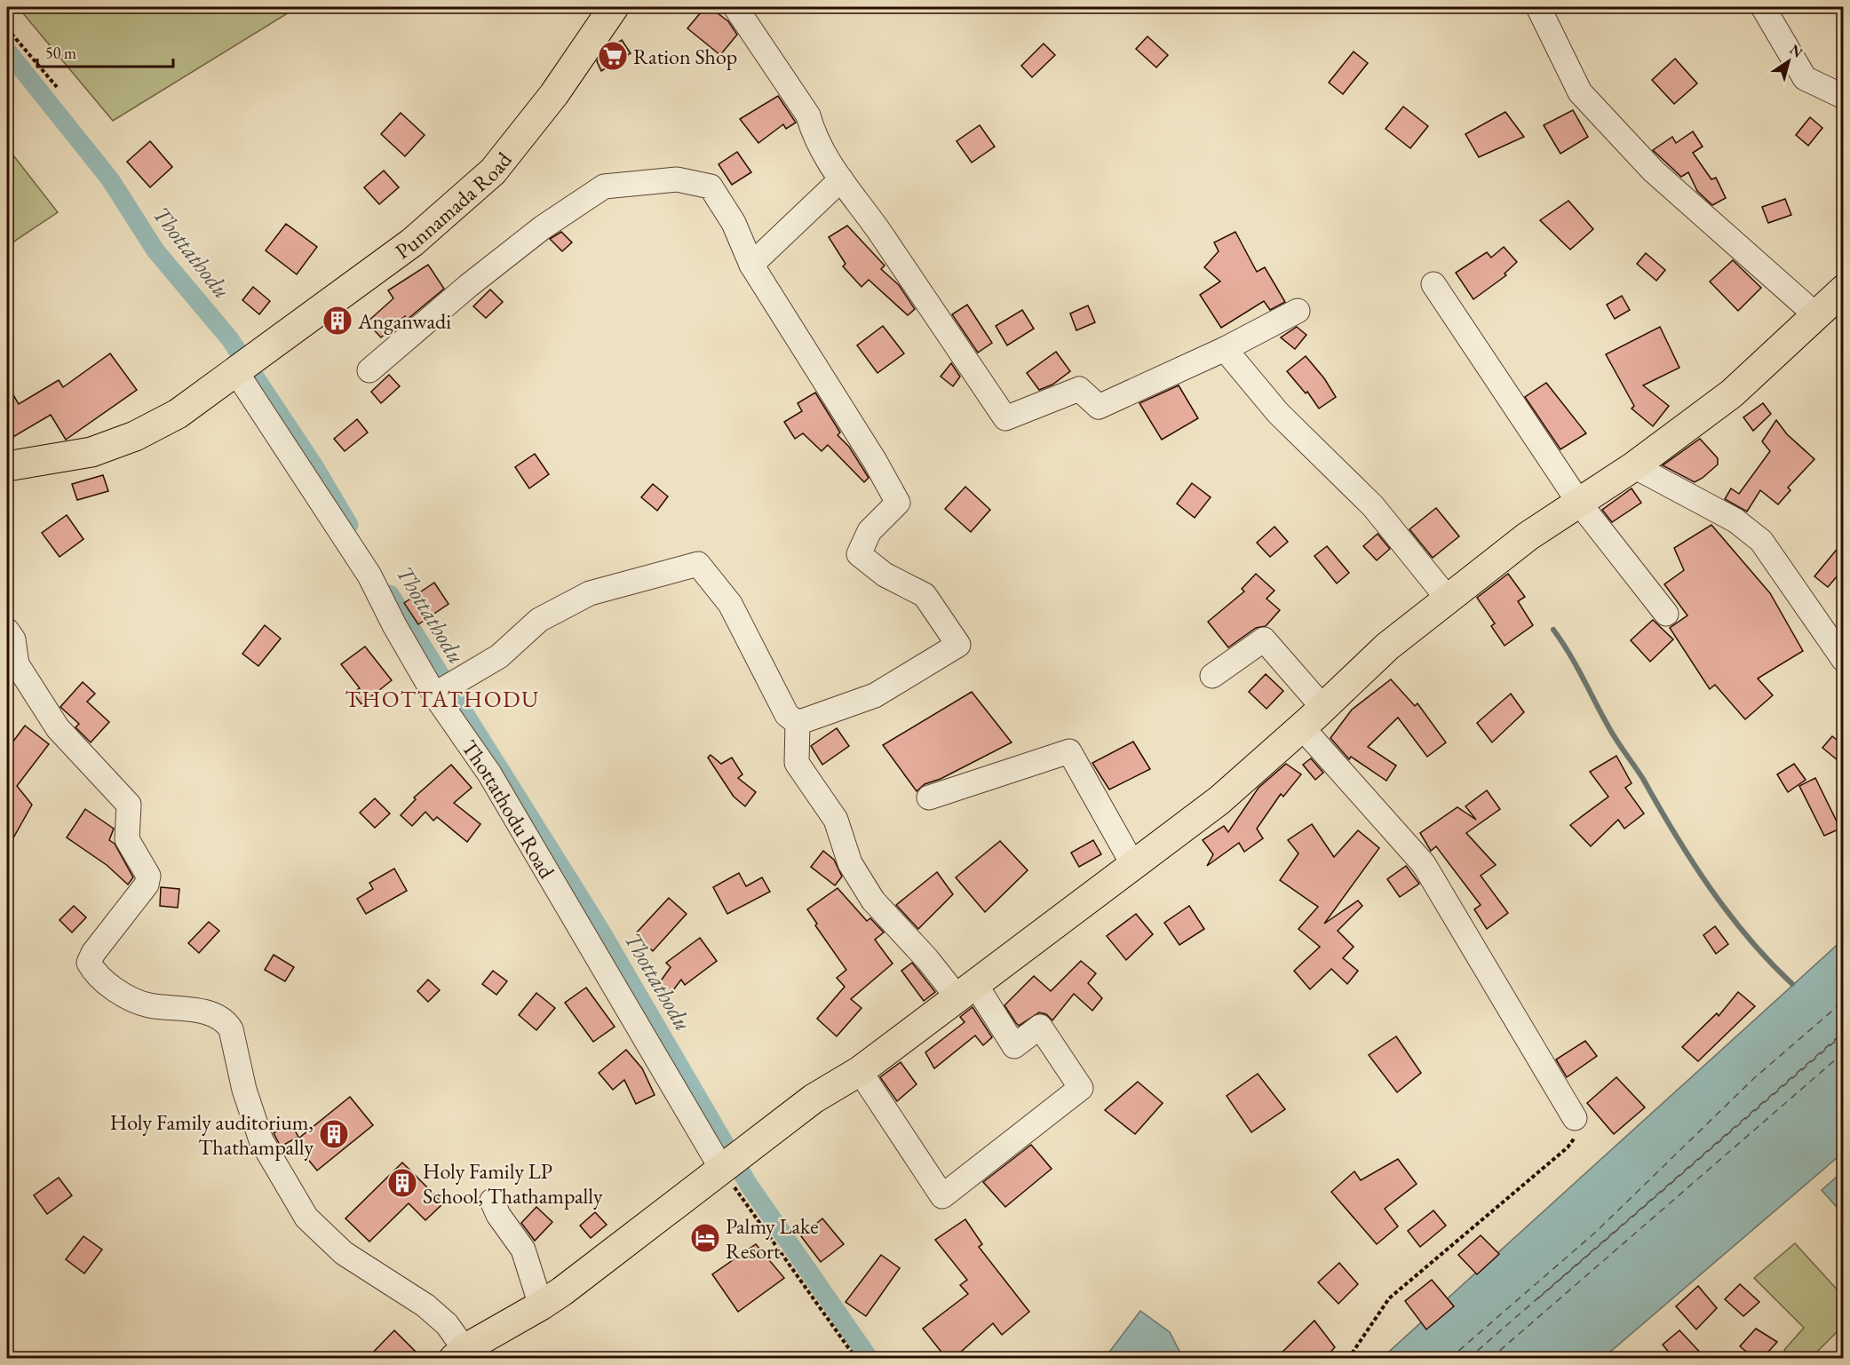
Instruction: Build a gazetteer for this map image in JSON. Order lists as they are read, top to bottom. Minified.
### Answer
{"streets":{"main road":["Punnamada Road"],"street":["Thottathodu Road"]},"crossings":[["Punnamada Road","Thottathodu Road"]],"districts":["THOTTATHODU"],"water":["Thottathodu"],"places":{"supermarket":["Ration Shop"],"building":["Anganwadi","Holy Family auditorium, Thathampally","Holy Family LP School, Thathampally"],"hotel":["Palmy Lake Resort"]},"scale_bar":"50 m","north":"top right"}
